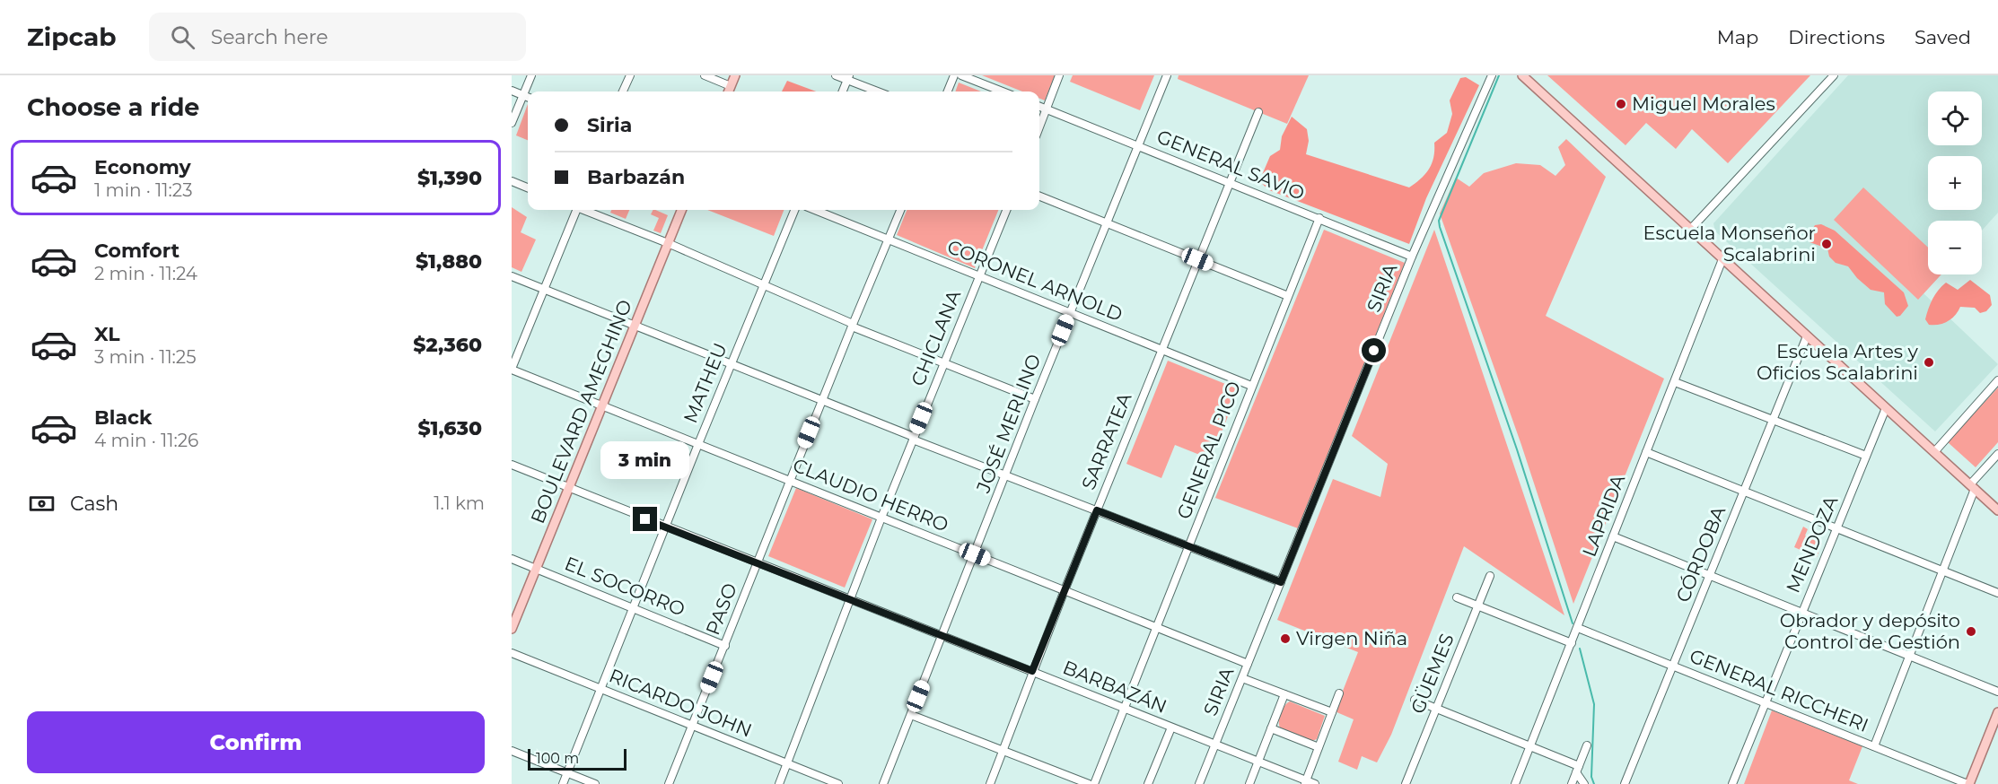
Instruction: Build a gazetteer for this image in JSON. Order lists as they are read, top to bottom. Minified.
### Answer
{"streets":{"main road":["BOULEVARD AMEGHINO"],"street":["GENERAL SAVIO","CORONEL ARNOLD","SIRIA","CHICLANA","MATHEU","JOSÉ MERLINO","SARRATEA","GENERAL PICO","CLAUDIO HERRO","LAPRIDA","MENDOZA","CÓRDOBA","EL SOCORRO","PASO","GÜEMES","BARBAZÁN","GENERAL RICCHERI","RICARDO JOHN"]},"crossings":[["GENERAL SAVIO","SIRIA"],["GENERAL SAVIO","JOSÉ MERLINO"],["GENERAL SAVIO","SARRATEA"],["GENERAL SAVIO","GENERAL PICO"],["CORONEL ARNOLD","CHICLANA"],["CORONEL ARNOLD","JOSÉ MERLINO"],["CORONEL ARNOLD","SARRATEA"],["CORONEL ARNOLD","GENERAL PICO"],["CORONEL ARNOLD","PASO"],["SIRIA","CLAUDIO HERRO"],["SIRIA","BARBAZÁN"],["CHICLANA","CLAUDIO HERRO"],["CHICLANA","BARBAZÁN"],["CHICLANA","RICARDO JOHN"],["MATHEU","CLAUDIO HERRO"],["MATHEU","EL SOCORRO"],["MATHEU","BARBAZÁN"],["MATHEU","RICARDO JOHN"],["BOULEVARD AMEGHINO","CLAUDIO HERRO"],["BOULEVARD AMEGHINO","EL SOCORRO"],["BOULEVARD AMEGHINO","BARBAZÁN"],["JOSÉ MERLINO","CLAUDIO HERRO"],["JOSÉ MERLINO","BARBAZÁN"],["SARRATEA","CLAUDIO HERRO"],["SARRATEA","BARBAZÁN"],["GENERAL PICO","CLAUDIO HERRO"],["GENERAL PICO","BARBAZÁN"],["CLAUDIO HERRO","PASO"],["LAPRIDA","GENERAL RICCHERI"],["MENDOZA","GENERAL RICCHERI"],["CÓRDOBA","GENERAL RICCHERI"],["EL SOCORRO","PASO"],["PASO","BARBAZÁN"],["PASO","RICARDO JOHN"]],"places":["Miguel Morales","Escuela Monseñor Scalabrini","Escuela Artes y Oficios Scalabrini","Obrador y depósito Control de Gestión","Virgen Niña"],"scale_bar":"100 m","page":{"header":"Zipcab","search":"Search here","nav":["Map","Directions","Saved"],"heading":"Choose a ride","map_buttons":["+","−"],"banner":["Siria","Barbazán"],"list":[{"name":"Economy","note":"1 min · 11:23","value":"$1,390"},{"name":"Comfort","note":"2 min · 11:24","value":"$1,880"},{"name":"XL","note":"3 min · 11:25","value":"$2,360"},{"name":"Black","note":"4 min · 11:26","value":"$1,630"}],"bubble":"3 min","pay":["Cash","1.1 km"],"buttons":"Confirm","scale":"100 m"}}
